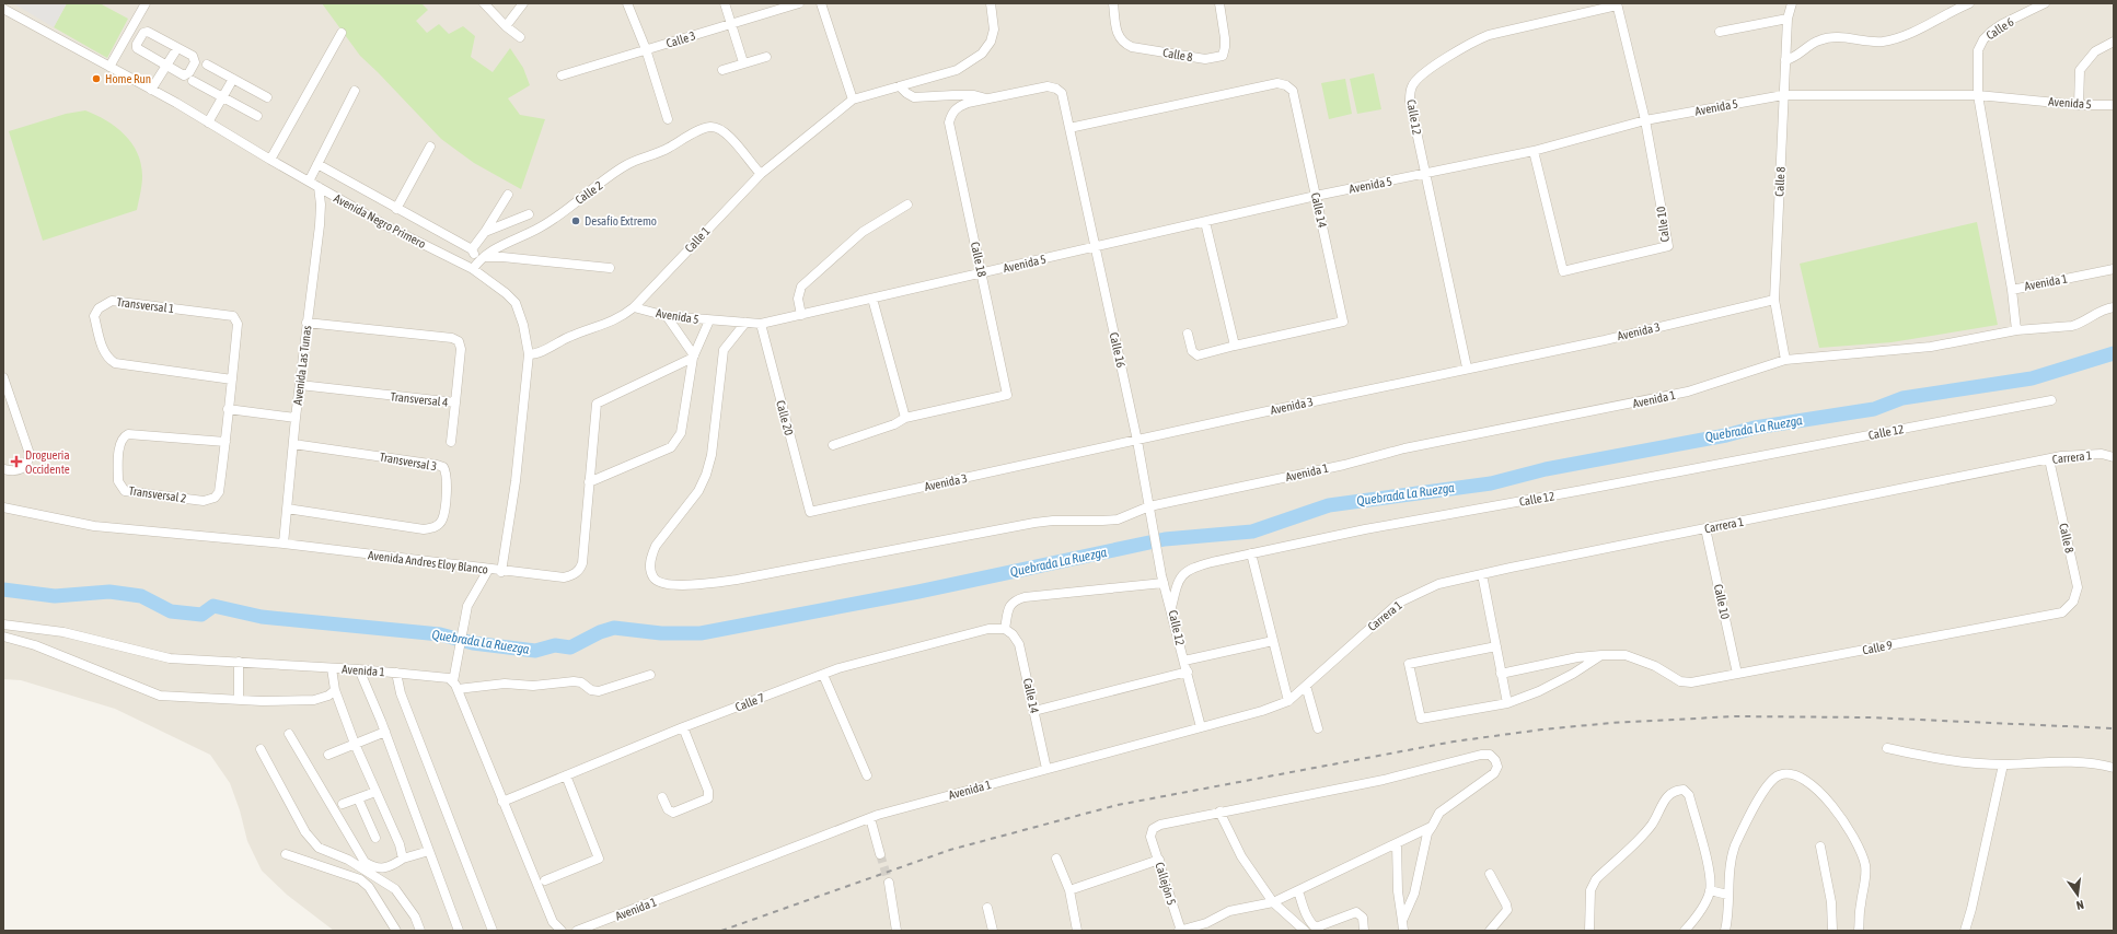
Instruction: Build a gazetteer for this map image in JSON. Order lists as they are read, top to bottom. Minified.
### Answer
{"streets":{"street":["Calle 6","Calle 3","Calle 8","Avenida 5","Calle 12","Calle 2","Calle 14","Avenida Negro Primero","Calle 10","Calle 1","Calle 18","Avenida 1","Transversal 1","Avenida 3","Calle 16","Avenida Las Tunas","Transversal 4","Calle 20","Carrera 1","Transversal 3","Transversal 2","Avenida Andres Eloy Blanco","Calle 9","Calle 7","Callejón 5"]},"crossings":[["Calle 6","Avenida 5"],["Calle 6","Avenida 1"],["Calle 8","Avenida 5"],["Calle 8","Avenida 1"],["Calle 8","Avenida 3"],["Calle 8","Carrera 1"],["Calle 8","Calle 9"],["Avenida 5","Calle 12"],["Avenida 5","Calle 14"],["Avenida 5","Calle 10"],["Avenida 5","Calle 1"],["Avenida 5","Calle 18"],["Avenida 5","Avenida 1"],["Avenida 5","Calle 16"],["Avenida 5","Calle 20"],["Calle 12","Calle 10"],["Calle 12","Avenida 1"],["Calle 12","Avenida 3"],["Calle 12","Calle 16"],["Calle 2","Avenida Negro Primero"],["Calle 2","Calle 1"],["Calle 14","Avenida 1"],["Calle 14","Calle 16"],["Calle 14","Calle 7"],["Avenida Negro Primero","Calle 1"],["Avenida Negro Primero","Avenida Las Tunas"],["Avenida Negro Primero","Avenida Andres Eloy Blanco"],["Calle 10","Carrera 1"],["Calle 10","Calle 9"],["Calle 18","Calle 16"],["Avenida 1","Calle 16"],["Avenida 1","Carrera 1"],["Transversal 1","Transversal 2"],["Avenida 3","Calle 16"],["Avenida 3","Calle 20"],["Avenida Las Tunas","Transversal 4"],["Avenida Las Tunas","Transversal 3"],["Avenida Las Tunas","Avenida Andres Eloy Blanco"]],"water":["Quebrada La Ruezga"],"places":{"other":["Home Run","Desafío Extremo"],"health":["Drogueria Occidente"]},"north":"bottom"}
